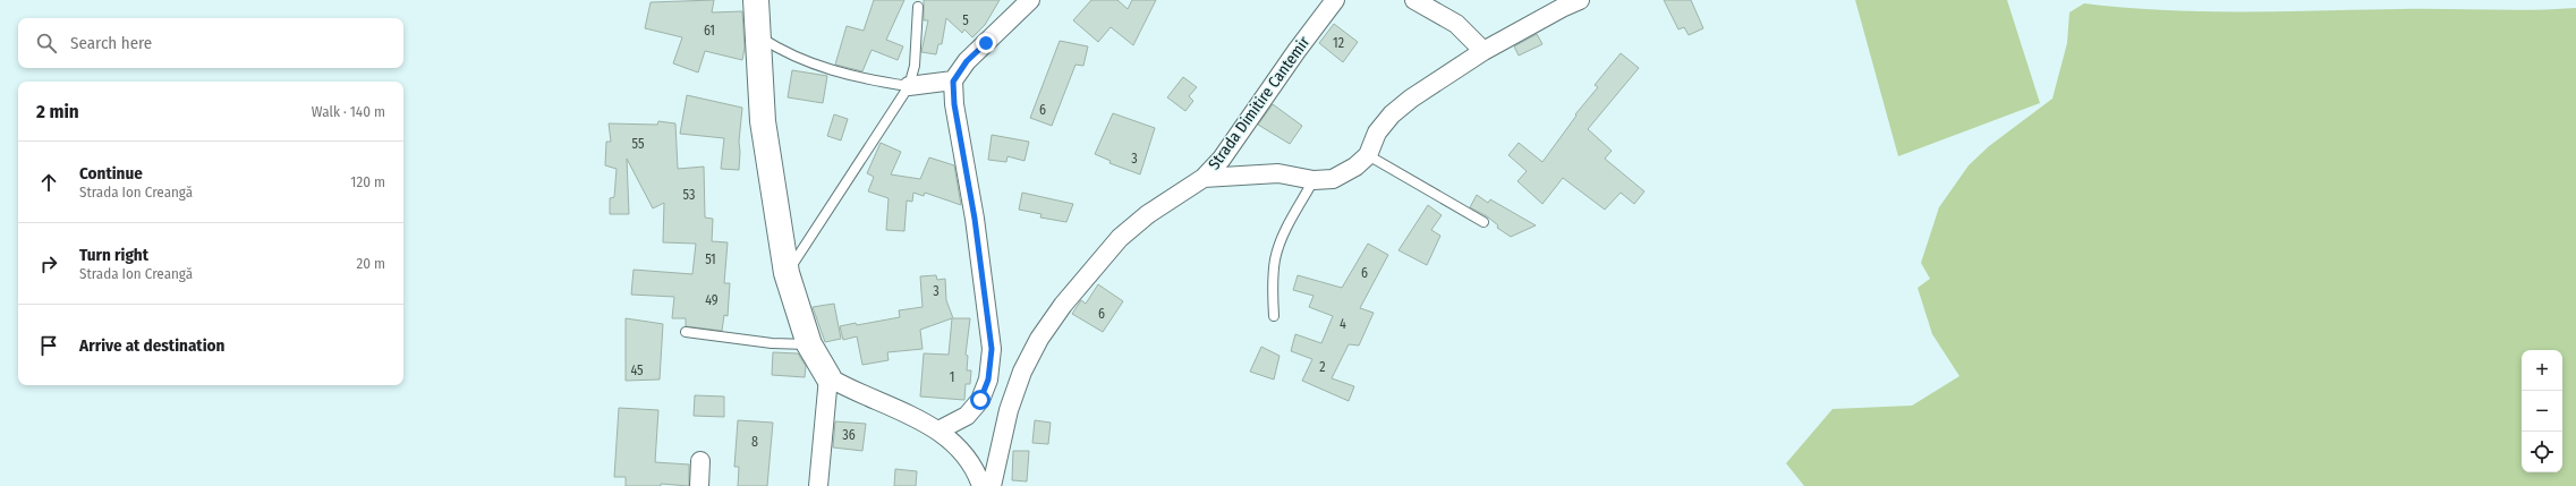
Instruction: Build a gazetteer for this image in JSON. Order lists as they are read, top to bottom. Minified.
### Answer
{"streets":{"street":["Strada Dimitire Cantemir"]},"house_numbers":["5","61","12","6","55","3","53","51","6","3","49","6","4","2","45","1","36","8"],"page":{"search":"Search here","heading":["2 min","Walk · 140 m"],"list":[["Continue","Strada Ion Creangă","120 m"],["Turn right","Strada Ion Creangă","20 m"],"Arrive at destination"],"map_buttons":["+","−"]}}
